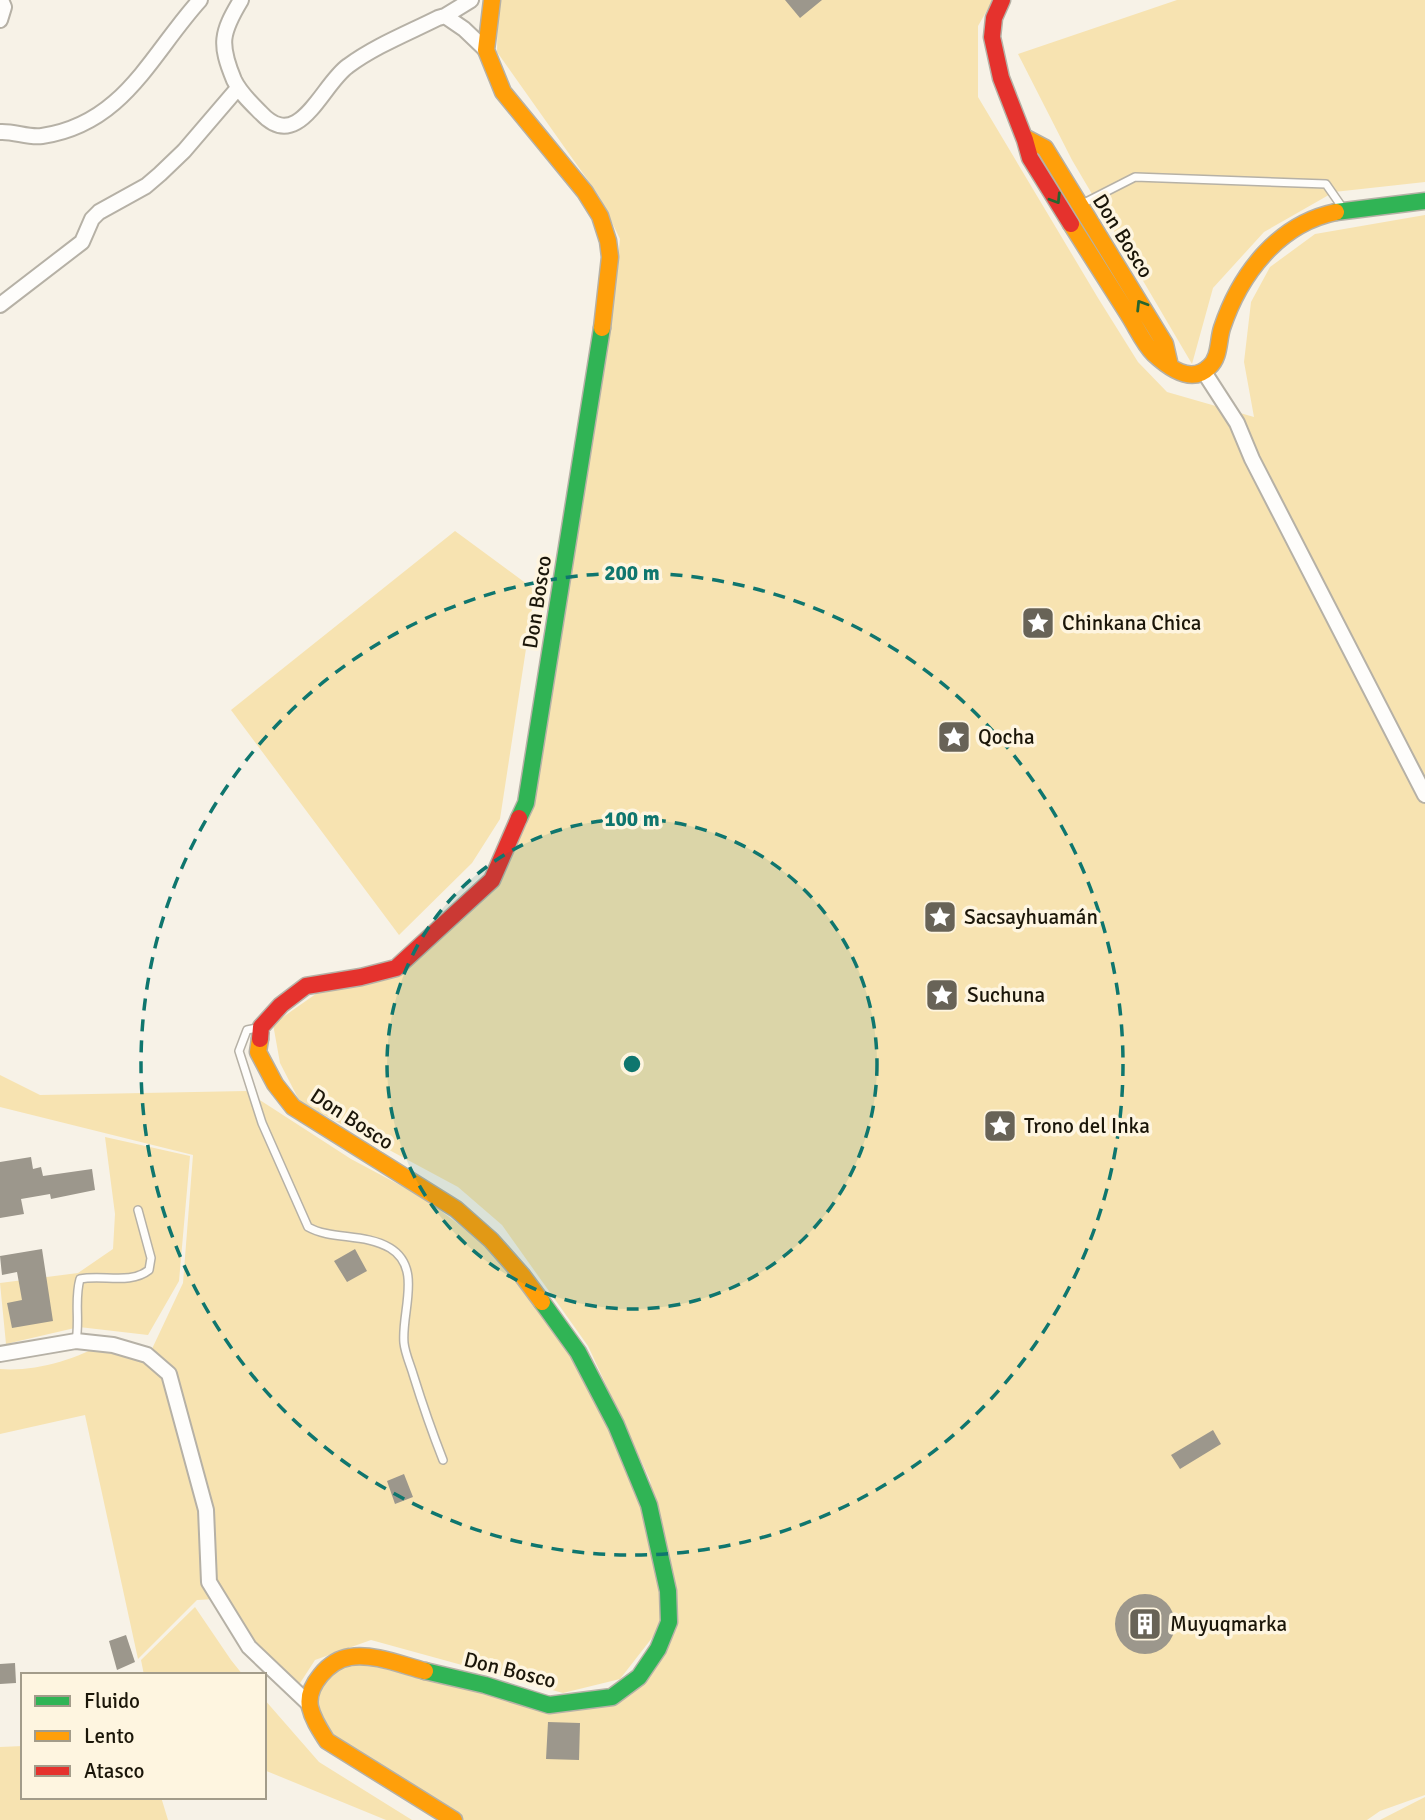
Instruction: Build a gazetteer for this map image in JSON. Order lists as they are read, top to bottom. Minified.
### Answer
{"streets":{"street":["Don Bosco"]},"places":{"place":["Chinkana Chica","Qocha","Sacsayhuamán","Suchuna","Trono del Inka"],"building":["Muyuqmarka"]},"legend":["Fluido","Lento","Atasco"],"rings":["200 m","100 m"]}
